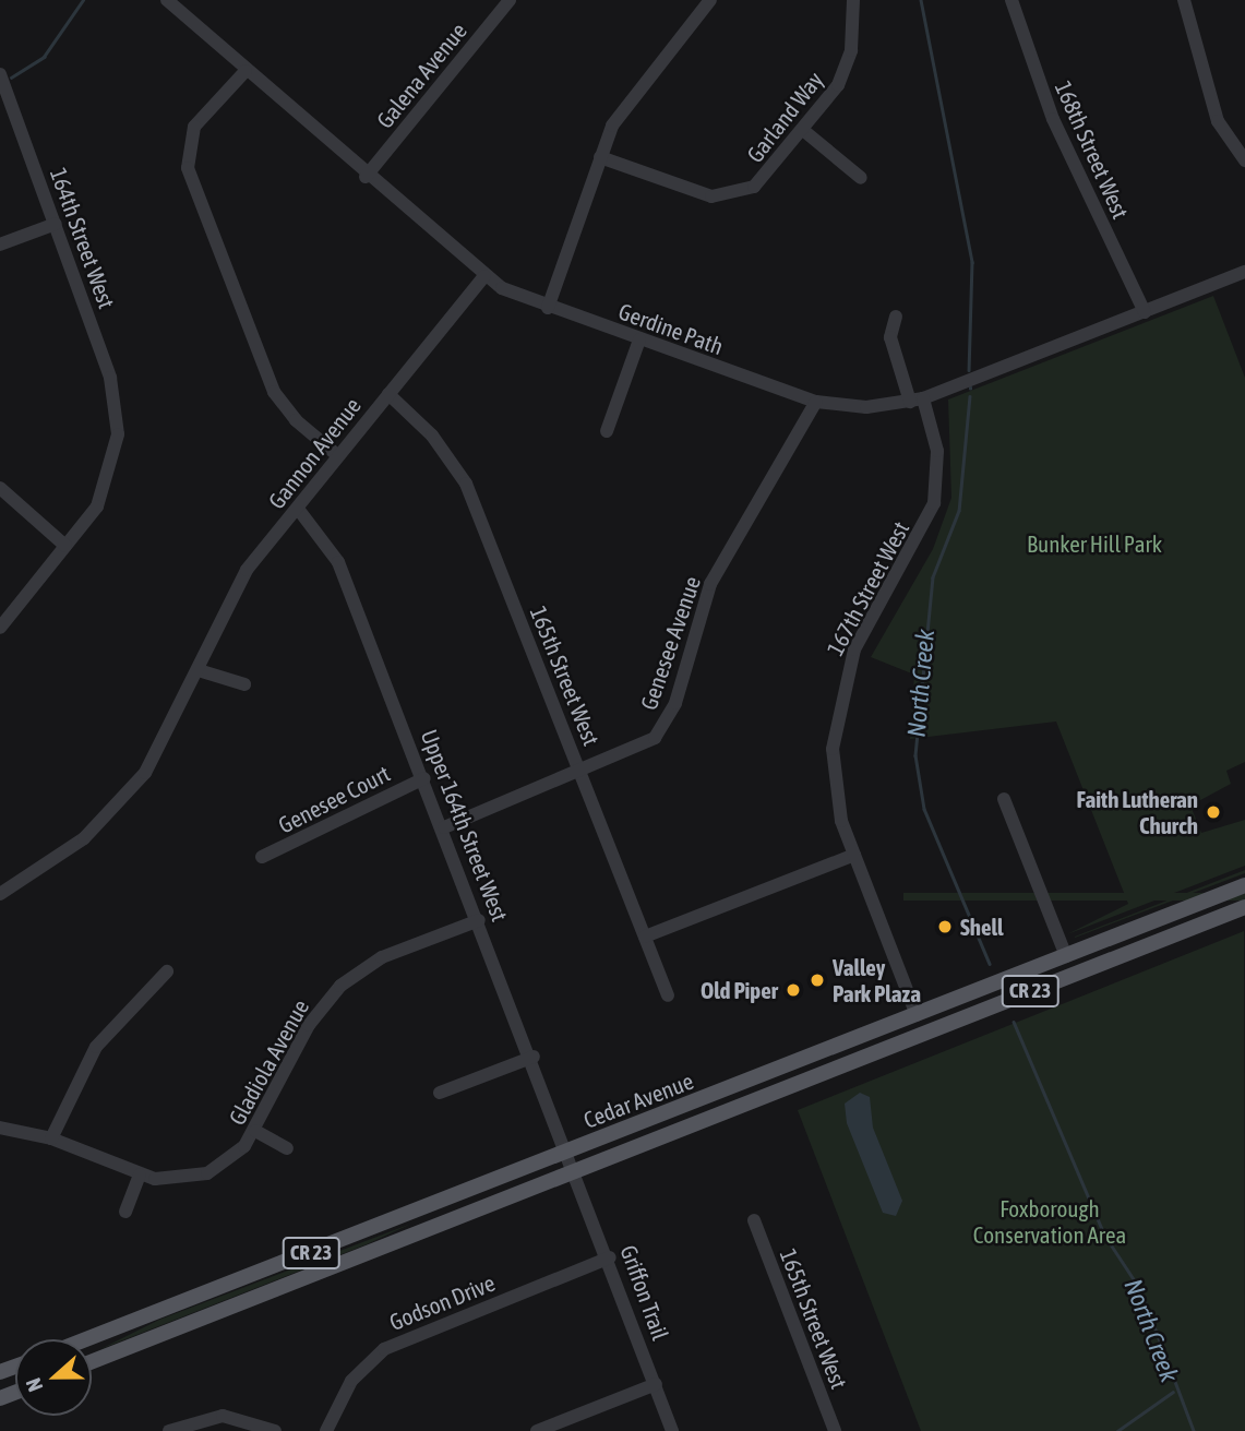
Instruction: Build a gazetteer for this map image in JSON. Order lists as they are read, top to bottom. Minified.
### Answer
{"streets":{"main road":["CR 23","Cedar Avenue"],"street":["Galena Avenue","Garland Way","168th Street West","164th Street West","Gerdine Path","Gannon Avenue","167th Street West","Genesee Avenue","165th Street West","Genesee Court","Upper 164th Street West","Gladiola Avenue","Griffon Trail","Godson Drive"]},"crossings":[["Galena Avenue","Gerdine Path"],["168th Street West","Gerdine Path"],["Gerdine Path","Gannon Avenue"],["Gerdine Path","167th Street West"],["Gerdine Path","Genesee Avenue"],["Gannon Avenue","165th Street West"],["Gannon Avenue","Upper 164th Street West"],["167th Street West","Cedar Avenue"],["Genesee Avenue","165th Street West"],["Genesee Avenue","Upper 164th Street West"],["Genesee Court","Upper 164th Street West"],["Upper 164th Street West","Gladiola Avenue"],["Upper 164th Street West","Cedar Avenue"],["Upper 164th Street West","Griffon Trail"],["Cedar Avenue","Griffon Trail"],["Griffon Trail","Godson Drive"]],"water":["North Creek"],"parks":["Bunker Hill Park","Foxborough Conservation Area"],"places":["Faith Lutheran Church","Shell","Valley Park Plaza","Old Piper"],"north":"left"}
